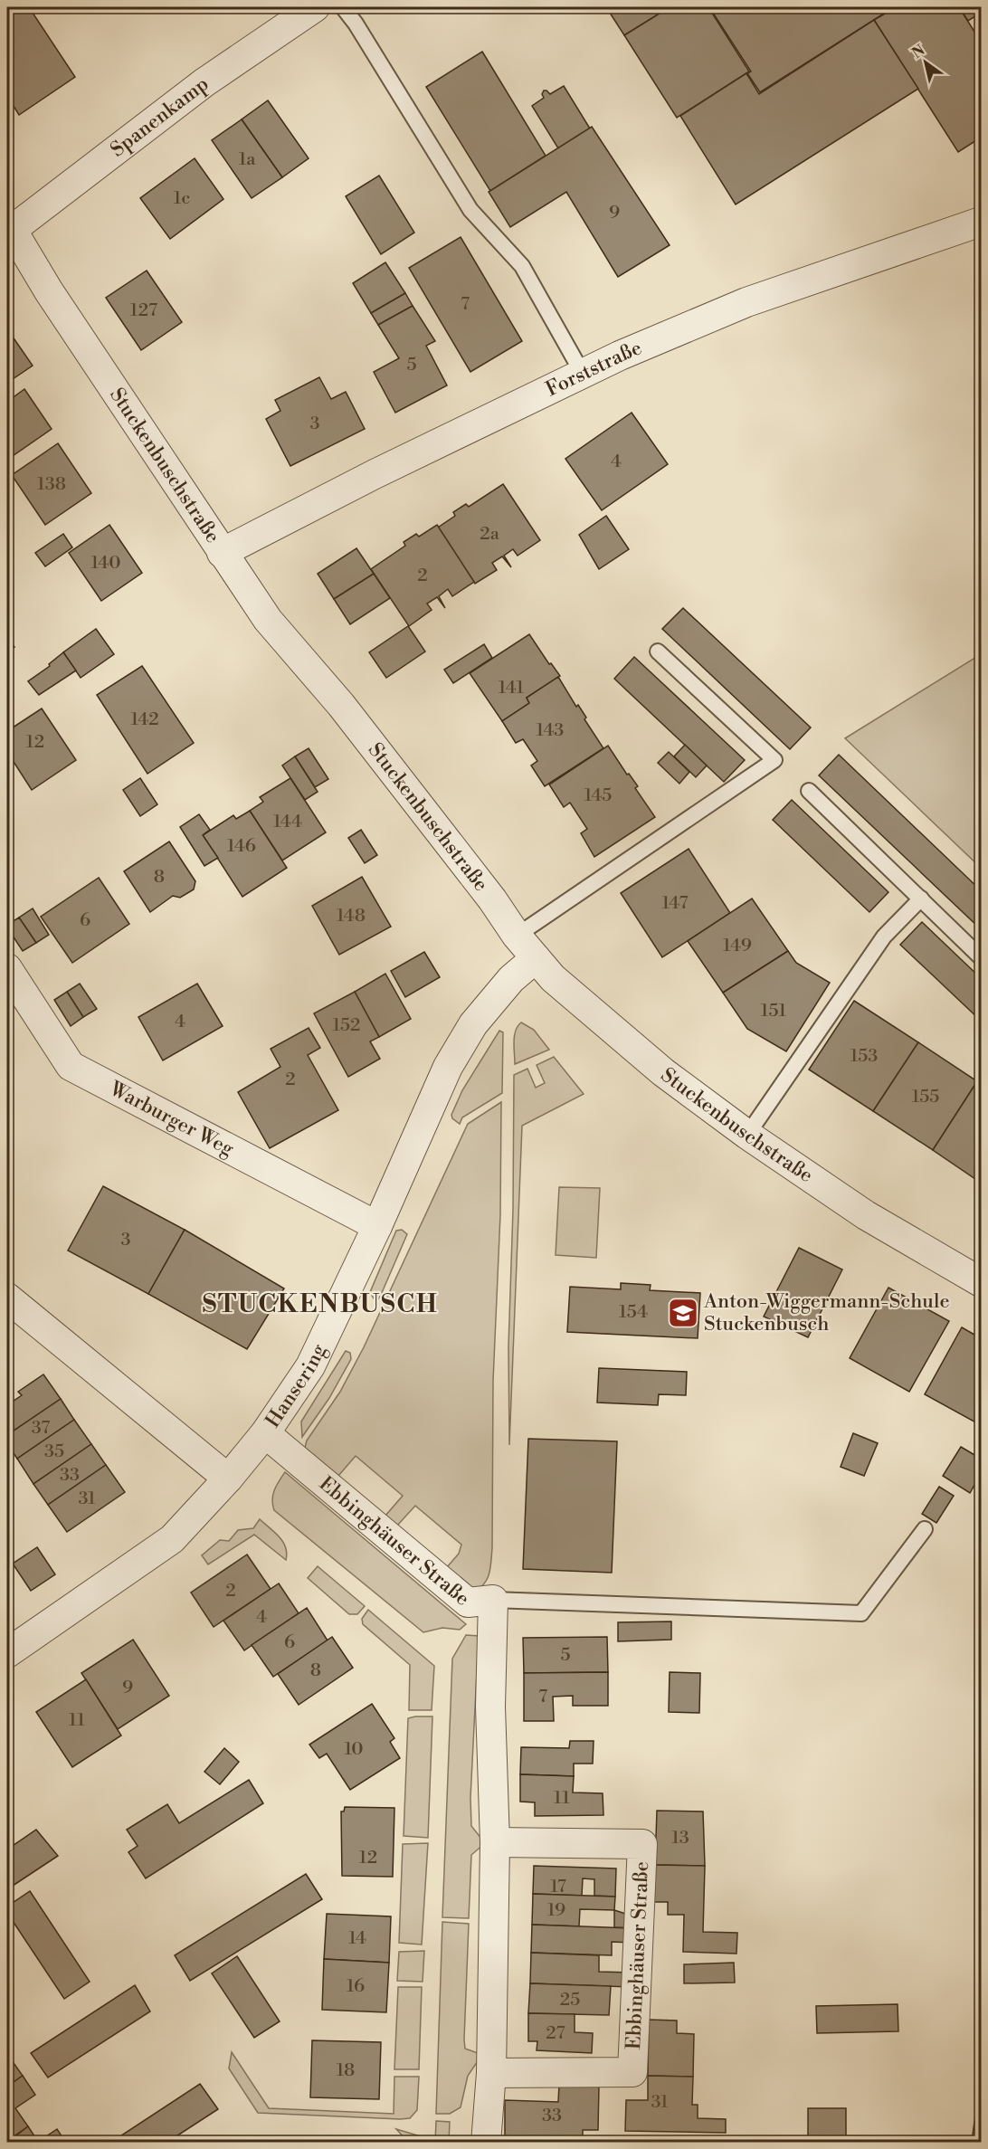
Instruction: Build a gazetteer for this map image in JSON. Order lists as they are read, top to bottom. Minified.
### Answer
{"streets":{"street":["Spanenkamp","Forststraße","Stuckenbuschstraße","Warburger Weg","Hansering","Ebbinghäuser Straße"]},"crossings":[["Spanenkamp","Stuckenbuschstraße"],["Forststraße","Stuckenbuschstraße"],["Stuckenbuschstraße","Hansering"],["Warburger Weg","Hansering"],["Hansering","Ebbinghäuser Straße"]],"districts":["STUCKENBUSCH"],"places":{"school or university":["Anton-Wiggermann-Schule Stuckenbusch"]},"house_numbers":["1a","1c","9","7","127","5","3","4","138","2a","140","2","141","142","143","12","145","144","146","8","147","148","6","149","151","4","152","153","2","155","3","154","37","35","33","31","2","4","6","5","8","9","7","11","10","11","13","12","17","19","14","16","25","27","18","31","33"],"north":"top left"}
